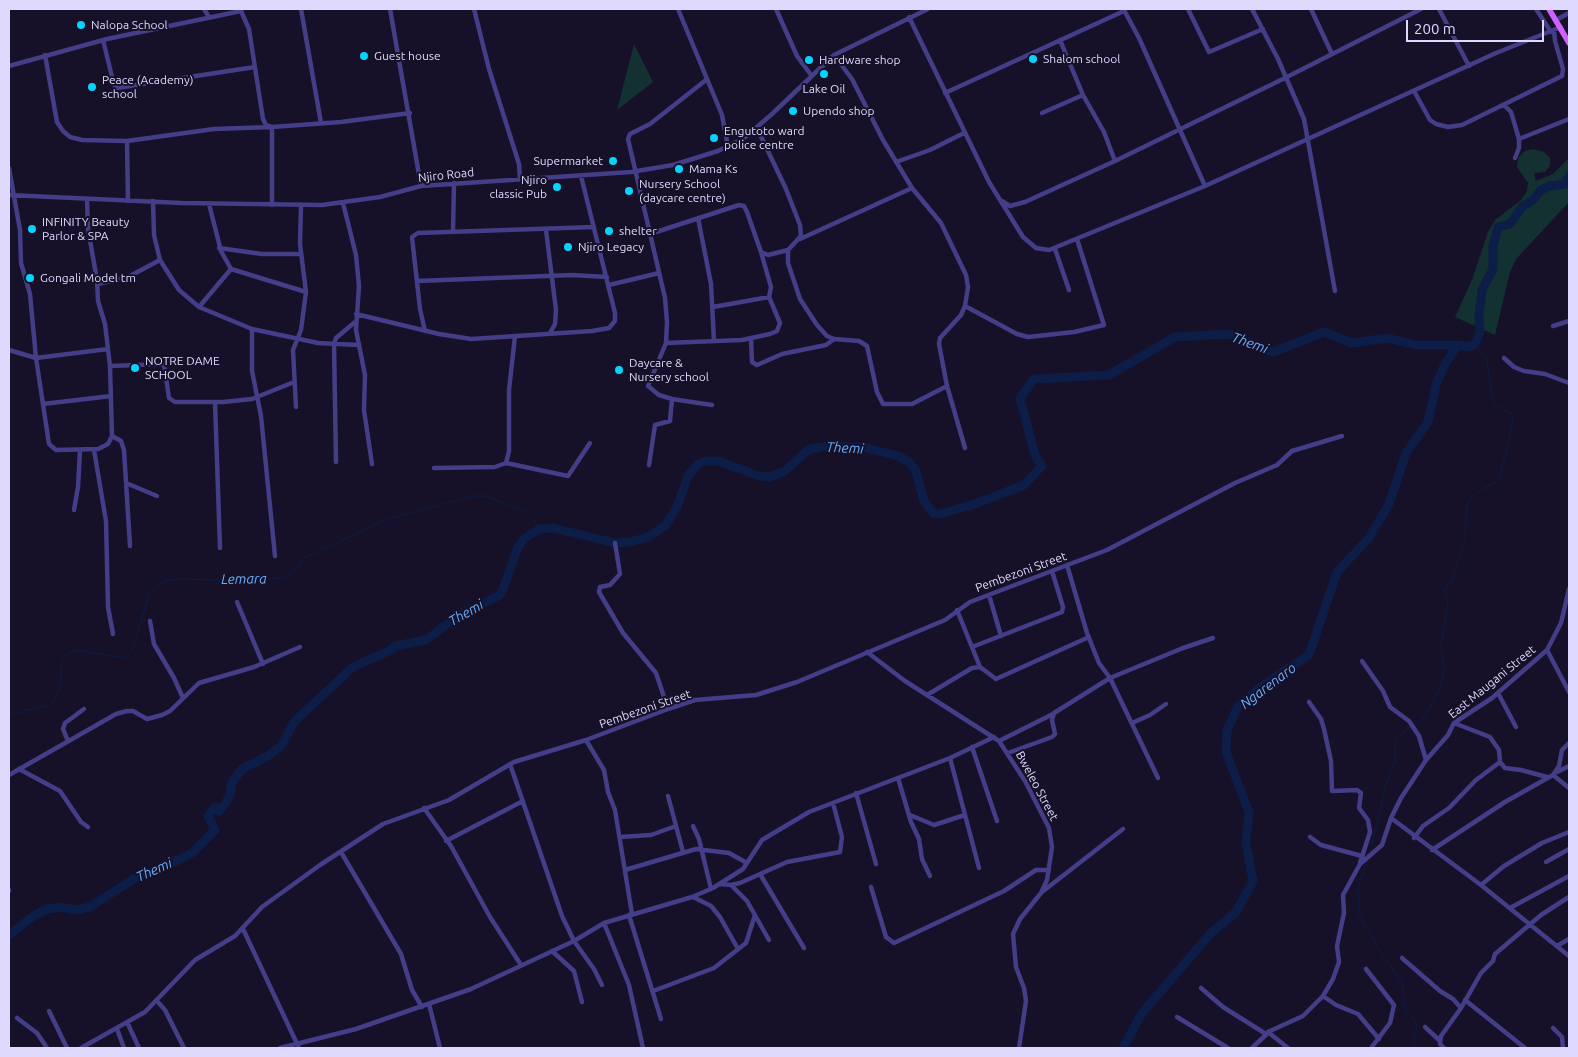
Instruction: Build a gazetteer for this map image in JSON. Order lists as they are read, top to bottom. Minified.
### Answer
{"streets":{"street":["Njiro Road","Pembezoni Street","East Maugani Street","Bweleo Street"]},"crossings":[["Pembezoni Street","Bweleo Street"]],"water":["Themi","Lemara","Ngarenaro"],"places":["Nalopa School","Guest house","Shalom school","Hardware shop","Lake Oil","Peace (Academy) school","Upendo shop","Engutoto ward police centre","Supermarket","Mama Ks","Njiro classic Pub","Nursery School (daycare centre)","INFINITY Beauty Parlor & SPA","shelter","Njiro Legacy","Gongali Model tm","NOTRE DAME SCHOOL","Daycare & Nursery school"],"scale_bar":"200 m"}
